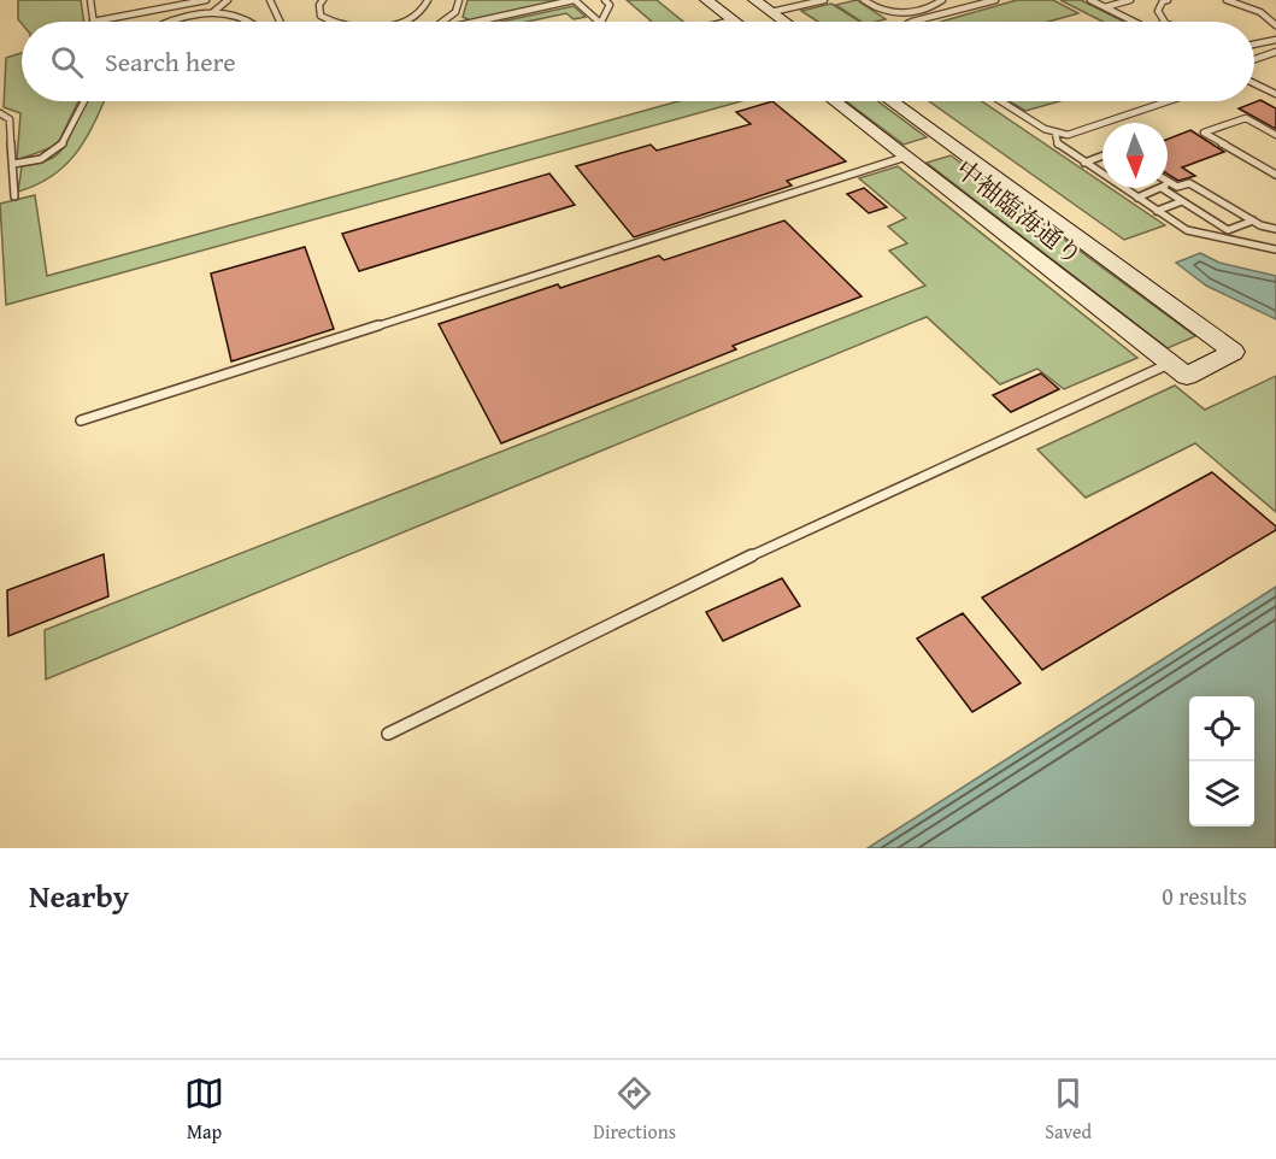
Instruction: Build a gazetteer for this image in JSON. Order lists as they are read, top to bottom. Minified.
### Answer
{"streets":{"street":["中袖臨海通り"]},"north":"bottom","page":{"search":"Search here","heading":["Nearby","0 results"],"nav":["Map","Directions","Saved"]}}
